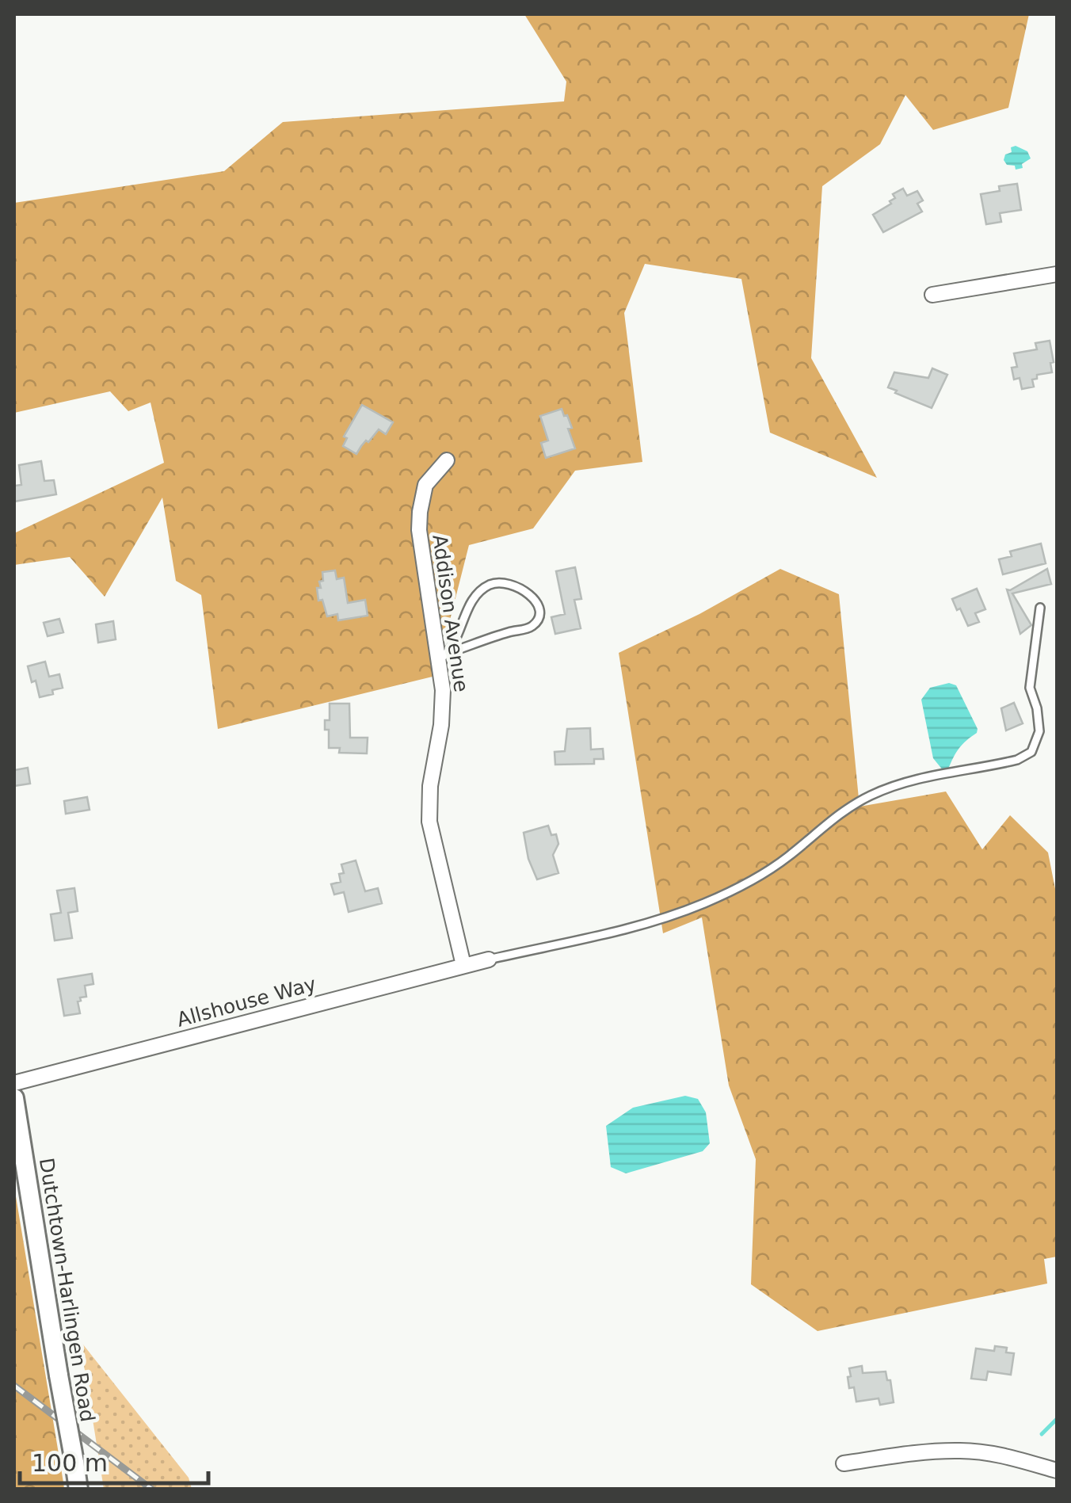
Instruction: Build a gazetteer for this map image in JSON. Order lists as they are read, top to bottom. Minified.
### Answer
{"streets":{"street":["Addison Avenue","Allshouse Way","Dutchtown-Harlingen Road"]},"crossings":[["Addison Avenue","Allshouse Way"]],"scale_bar":"100 m"}
